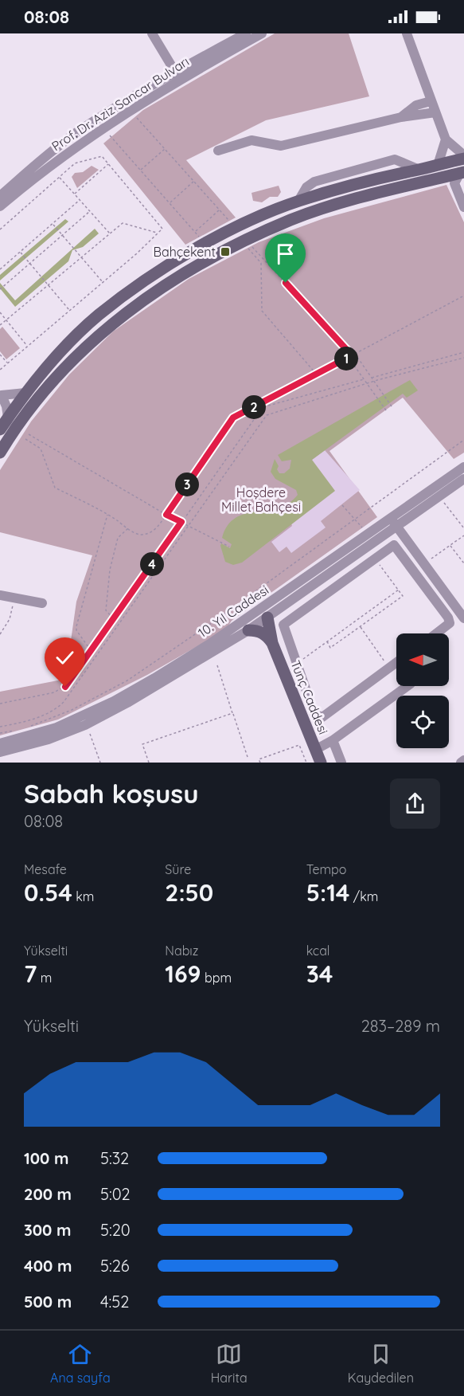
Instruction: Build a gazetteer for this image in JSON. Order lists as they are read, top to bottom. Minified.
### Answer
{"streets":{"main road":["Tunç Caddesi"],"street":["Prof. Dr. Aziz Sancar Bulvarı","10. Yıl Caddesi"]},"crossings":[["10. Yıl Caddesi","Tunç Caddesi"]],"parks":["Hoşdere Millet Bahçesi"],"places":{"transit":["Bahçekent"]},"north":"left","page":{"status":"08:08","pins":["1","2","3","4"],"heading":["Sabah koşusu","08:08"],"stats":[["Mesafe","0.54 km"],["Süre","2:50"],["Tempo","5:14 /km"],["Yükselti","7 m"],["Nabız","169 bpm"],["kcal","34"]],"chart":["Yükselti","283–289 m"],"list":[{"name":"100 m","note":"5:32"},{"name":"200 m","note":"5:02"},{"name":"300 m","note":"5:20"},{"name":"400 m","note":"5:26"},{"name":"500 m","note":"4:52"}],"tabs":["Ana sayfa","Harita","Kaydedilen"]}}
